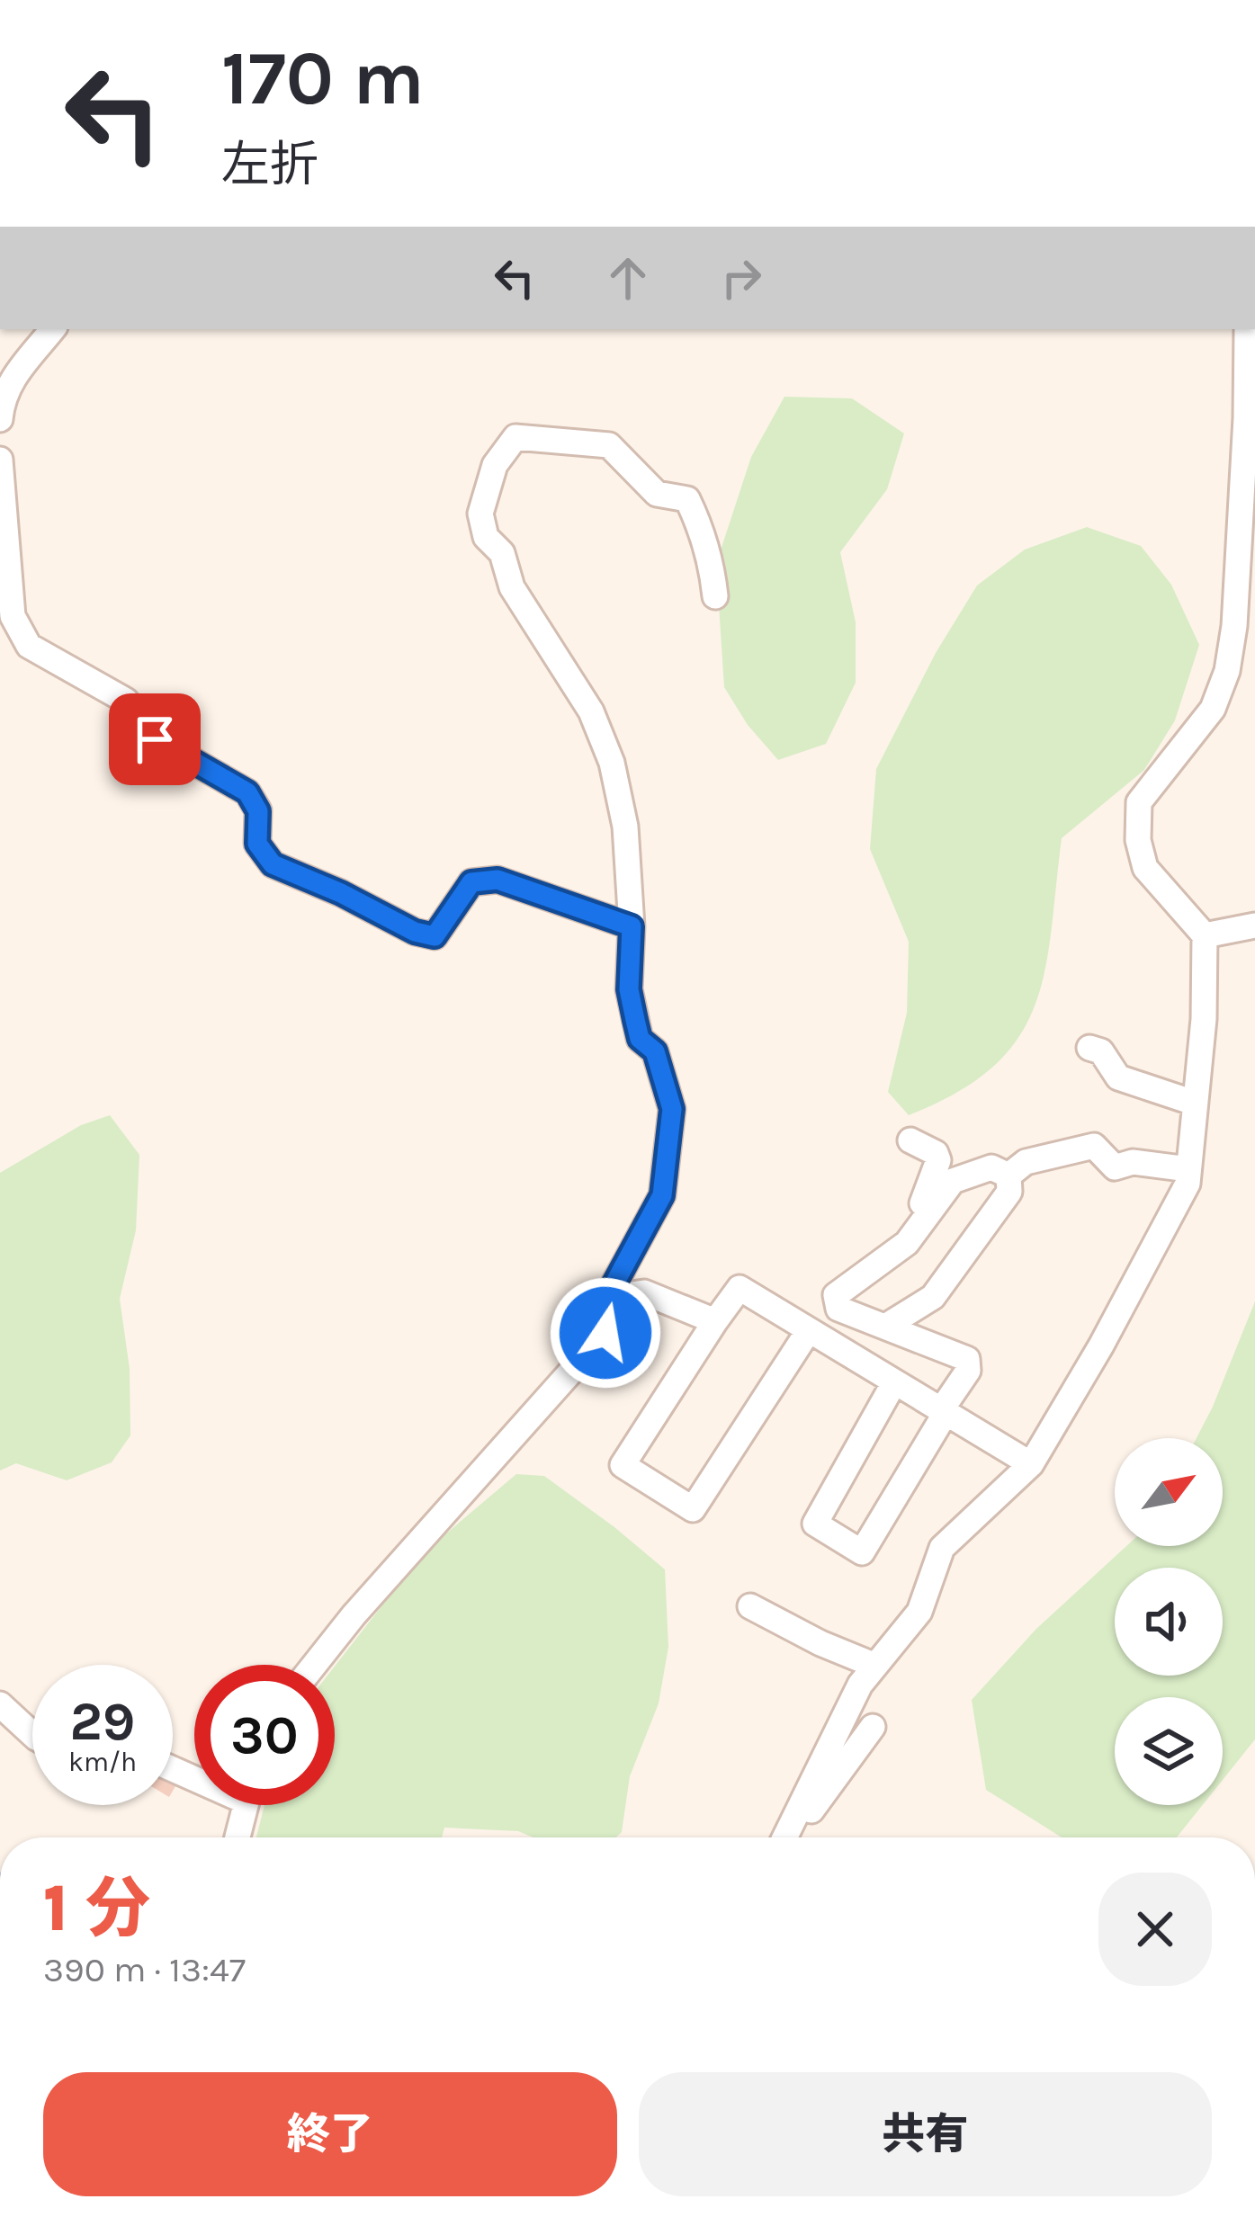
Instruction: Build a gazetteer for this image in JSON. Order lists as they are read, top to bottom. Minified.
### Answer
{"north":"top right","page":{"turn":["170 m","左折"],"speed":"29 km/h","limit":"30","heading":["1 分","390 m · 13:47"],"buttons":["終了","共有"]}}
